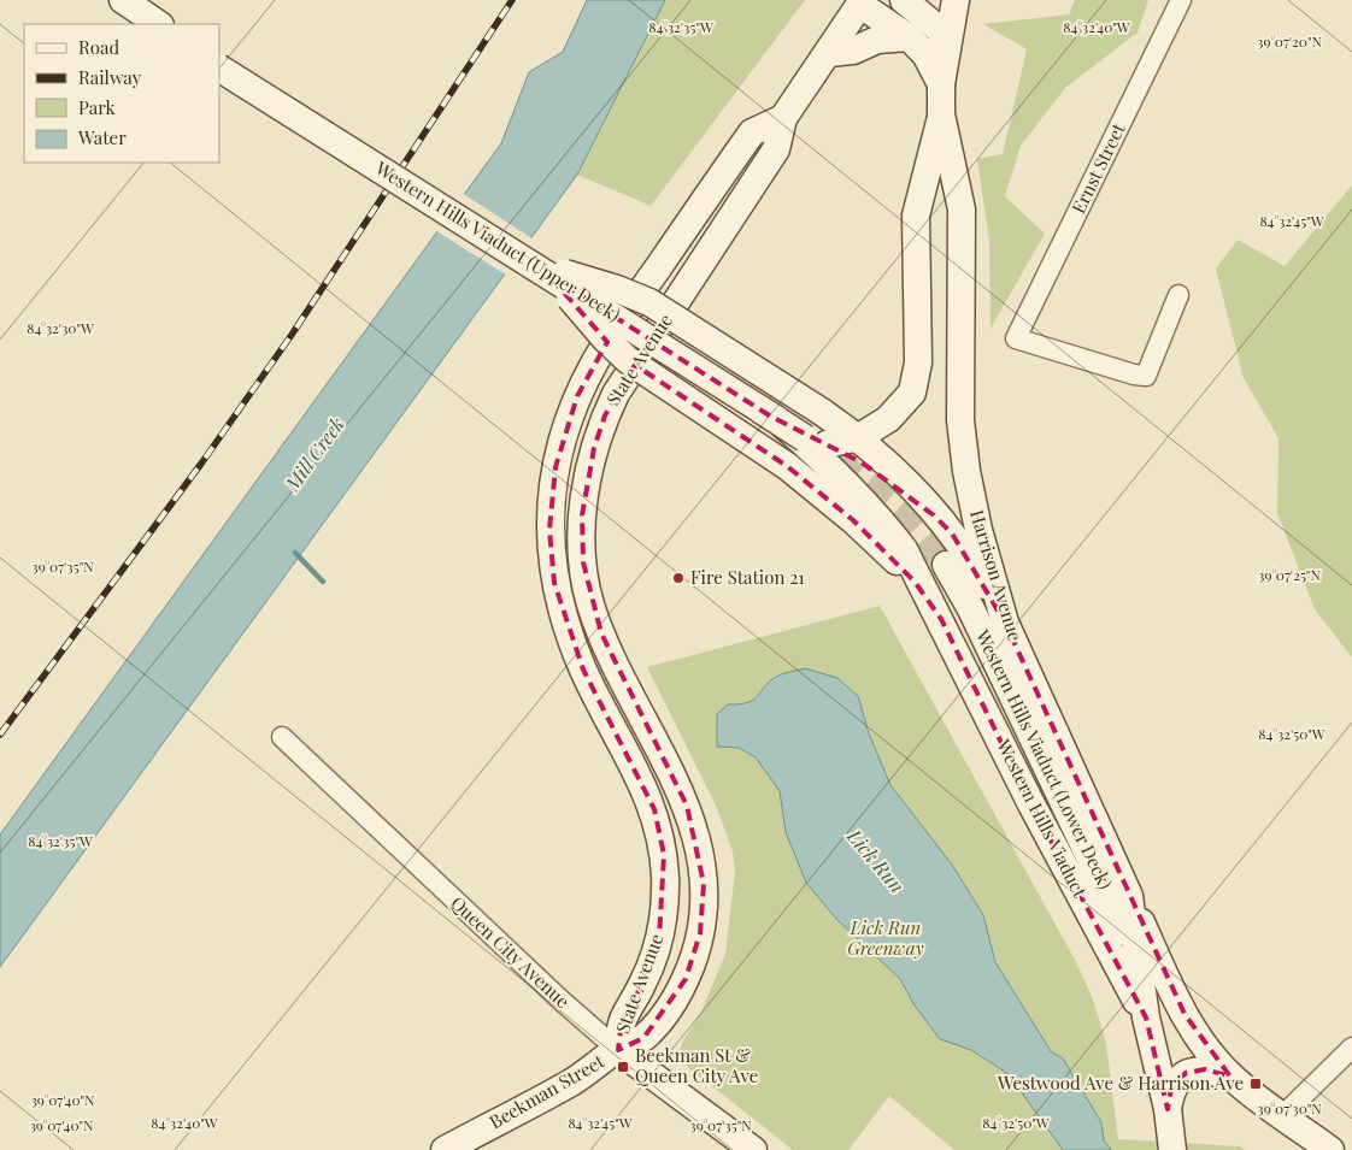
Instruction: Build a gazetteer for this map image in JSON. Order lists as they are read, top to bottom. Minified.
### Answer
{"streets":{"main road":["Western Hills Viaduct (Upper Deck)","State Avenue","Harrison Avenue","Western Hills Viaduct (Lower Deck)","Western Hills Viaduct","Queen City Avenue","Beekman Street"],"street":["Ernst Street"]},"crossings":[["Western Hills Viaduct (Upper Deck)","Western Hills Viaduct"],["State Avenue","Harrison Avenue"],["State Avenue","Queen City Avenue"],["State Avenue","Beekman Street"],["Harrison Avenue","Western Hills Viaduct (Lower Deck)"],["Harrison Avenue","Western Hills Viaduct"],["Queen City Avenue","Beekman Street"]],"water":["Mill Creek","Lick Run"],"parks":["Lick Run Greenway"],"places":{"other":["Fire Station 21"],"transit":["Beekman St & Queen City Ave","Westwood Ave & Harrison Ave"]},"legend":["Road","Railway","Park","Water"],"coordinates":["84°32'35\"W","84°32'40\"W","39°07'20\"N","84°32'45\"W","84°32'30\"W","39°07'35\"N","39°07'25\"N","84°32'50\"W","39°07'40\"N","39°07'30\"N"]}
